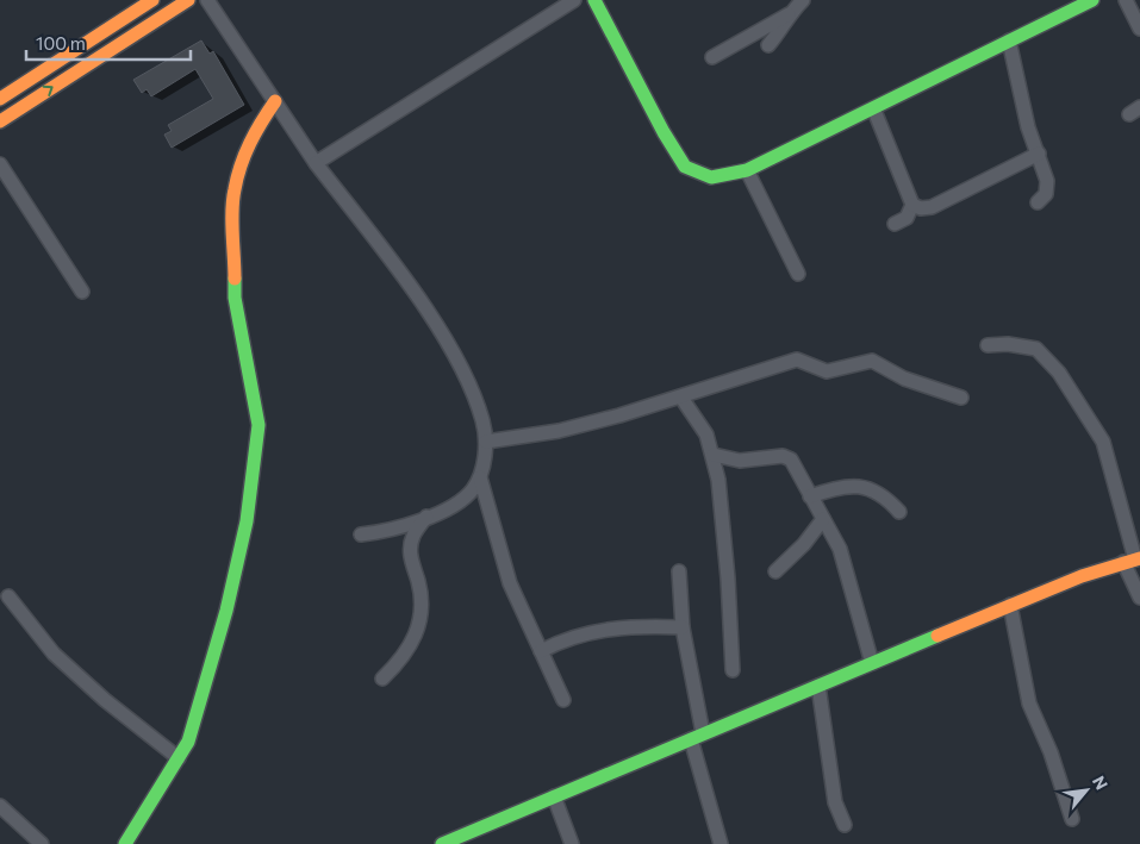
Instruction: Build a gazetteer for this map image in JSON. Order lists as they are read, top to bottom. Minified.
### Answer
{"scale_bar":"100 m","north":"top right"}
